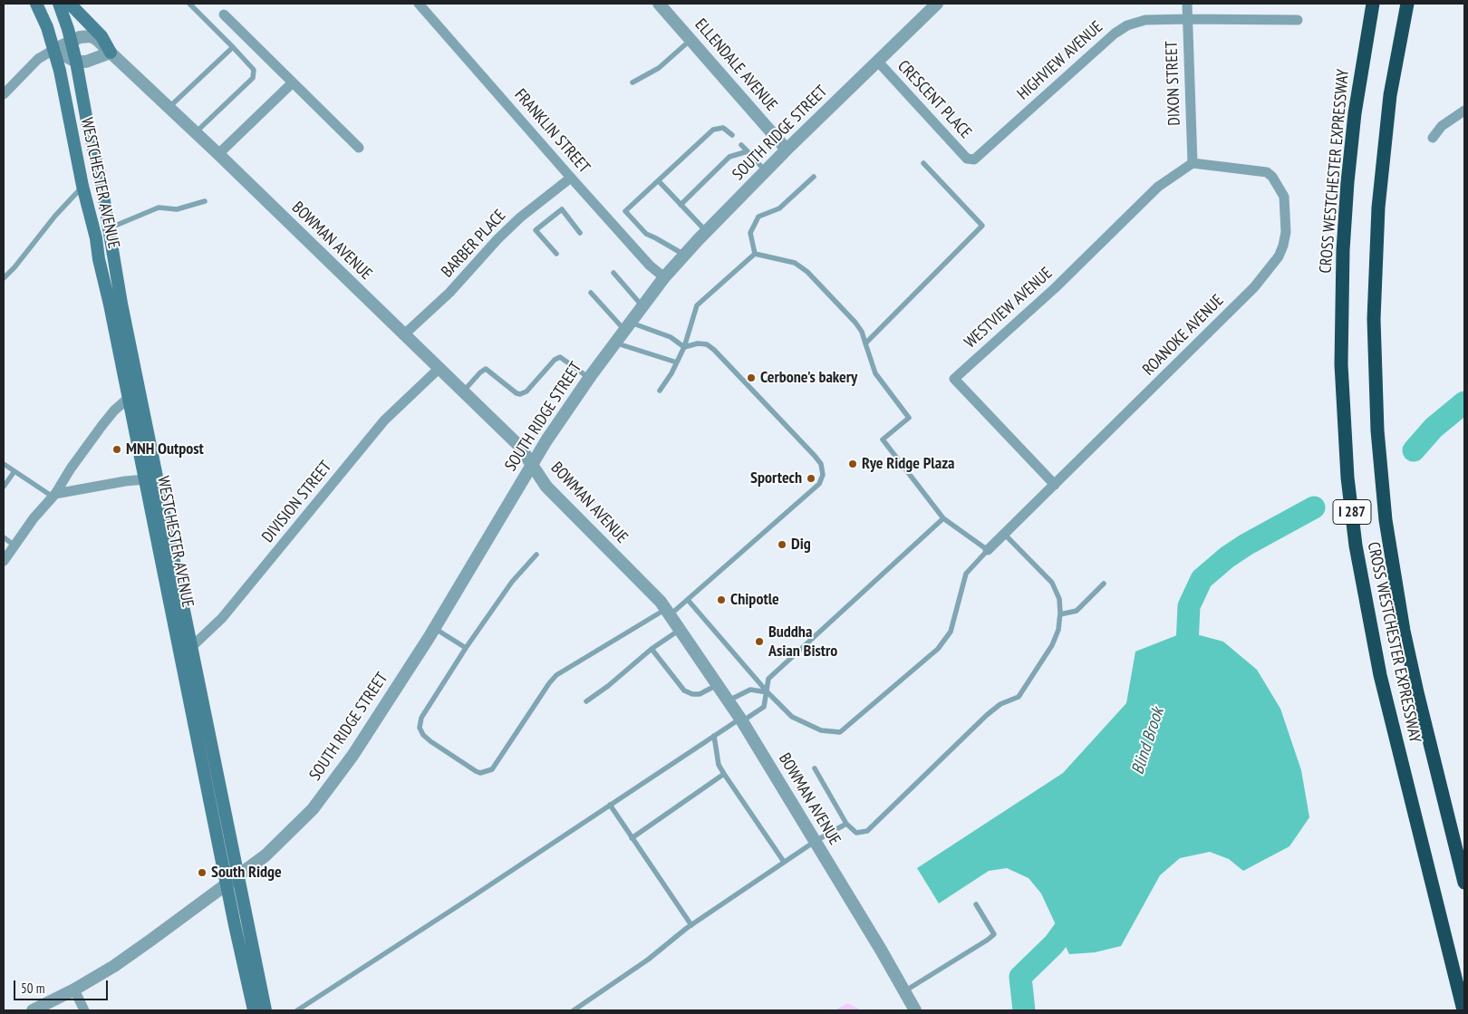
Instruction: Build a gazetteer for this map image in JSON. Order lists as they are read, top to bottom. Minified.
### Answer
{"streets":{"highway":["CROSS WESTCHESTER EXPRESSWAY","I 287"],"main road":["WESTCHESTER AVENUE"],"street":["HIGHVIEW AVENUE","ELLENDALE AVENUE","DIXON STREET","CRESCENT PLACE","FRANKLIN STREET","SOUTH RIDGE STREET","BOWMAN AVENUE","BARBER PLACE","WESTVIEW AVENUE","ROANOKE AVENUE","DIVISION STREET"]},"crossings":[["HIGHVIEW AVENUE","DIXON STREET"],["HIGHVIEW AVENUE","CRESCENT PLACE"],["ELLENDALE AVENUE","SOUTH RIDGE STREET"],["DIXON STREET","WESTVIEW AVENUE"],["DIXON STREET","ROANOKE AVENUE"],["CRESCENT PLACE","SOUTH RIDGE STREET"],["FRANKLIN STREET","SOUTH RIDGE STREET"],["FRANKLIN STREET","BARBER PLACE"],["SOUTH RIDGE STREET","WESTCHESTER AVENUE"],["SOUTH RIDGE STREET","BOWMAN AVENUE"],["WESTCHESTER AVENUE","BOWMAN AVENUE"],["WESTCHESTER AVENUE","DIVISION STREET"],["BOWMAN AVENUE","BARBER PLACE"],["BOWMAN AVENUE","DIVISION STREET"],["WESTVIEW AVENUE","ROANOKE AVENUE"]],"water":["Blind Brook"],"places":["Cerbone's bakery","MNH Outpost","Rye Ridge Plaza","Sportech","Dig","Chipotle","Buddha Asian Bistro","South Ridge"],"scale_bar":"50 m"}
